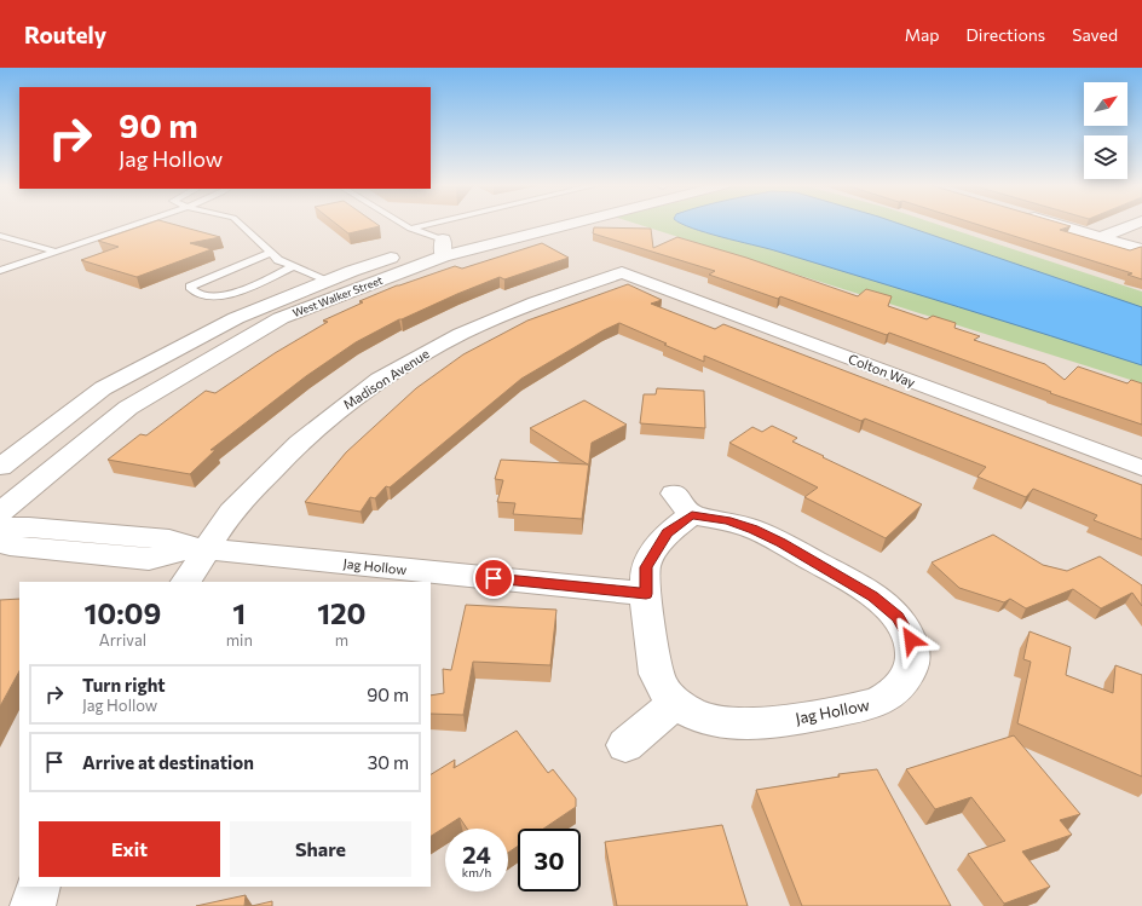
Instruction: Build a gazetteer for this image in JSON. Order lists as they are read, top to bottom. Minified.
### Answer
{"streets":{"street":["West Walker Street","Colton Way","Madison Avenue","Jag Hollow"]},"crossings":[["Colton Way","Madison Avenue"],["Madison Avenue","Jag Hollow"]],"north":"top right","page":{"header":"Routely","nav":["Map","Directions","Saved"],"turn":["90 m","Jag Hollow"],"eta":["10:09","Arrival","1","min","120","m"],"list":[{"name":"Turn right","note":"Jag Hollow","value":"90 m"},{"name":"Arrive at destination","value":"30 m"}],"buttons":["Exit","Share"],"speed":"24 km/h","limit":"30"}}
